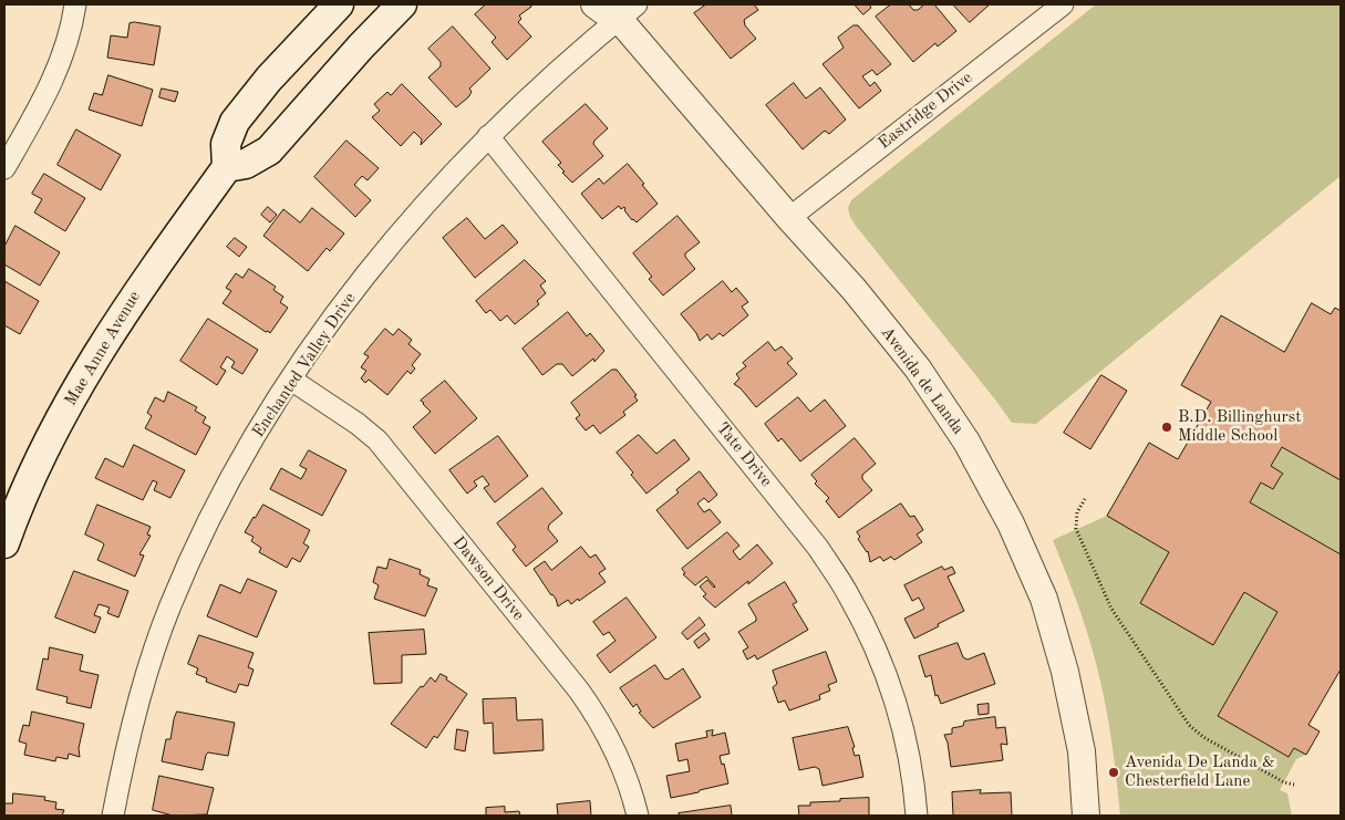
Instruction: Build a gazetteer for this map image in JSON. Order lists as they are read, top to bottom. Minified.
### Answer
{"streets":{"main road":["Mae Anne Avenue"],"street":["Eastridge Drive","Enchanted Valley Drive","Avenida de Landa","Tate Drive","Dawson Drive"]},"crossings":[["Eastridge Drive","Avenida de Landa"],["Enchanted Valley Drive","Avenida de Landa"],["Enchanted Valley Drive","Tate Drive"],["Enchanted Valley Drive","Dawson Drive"]],"places":["B.D. Billinghurst Middle School","Avenida De Landa & Chesterfield Lane"]}
